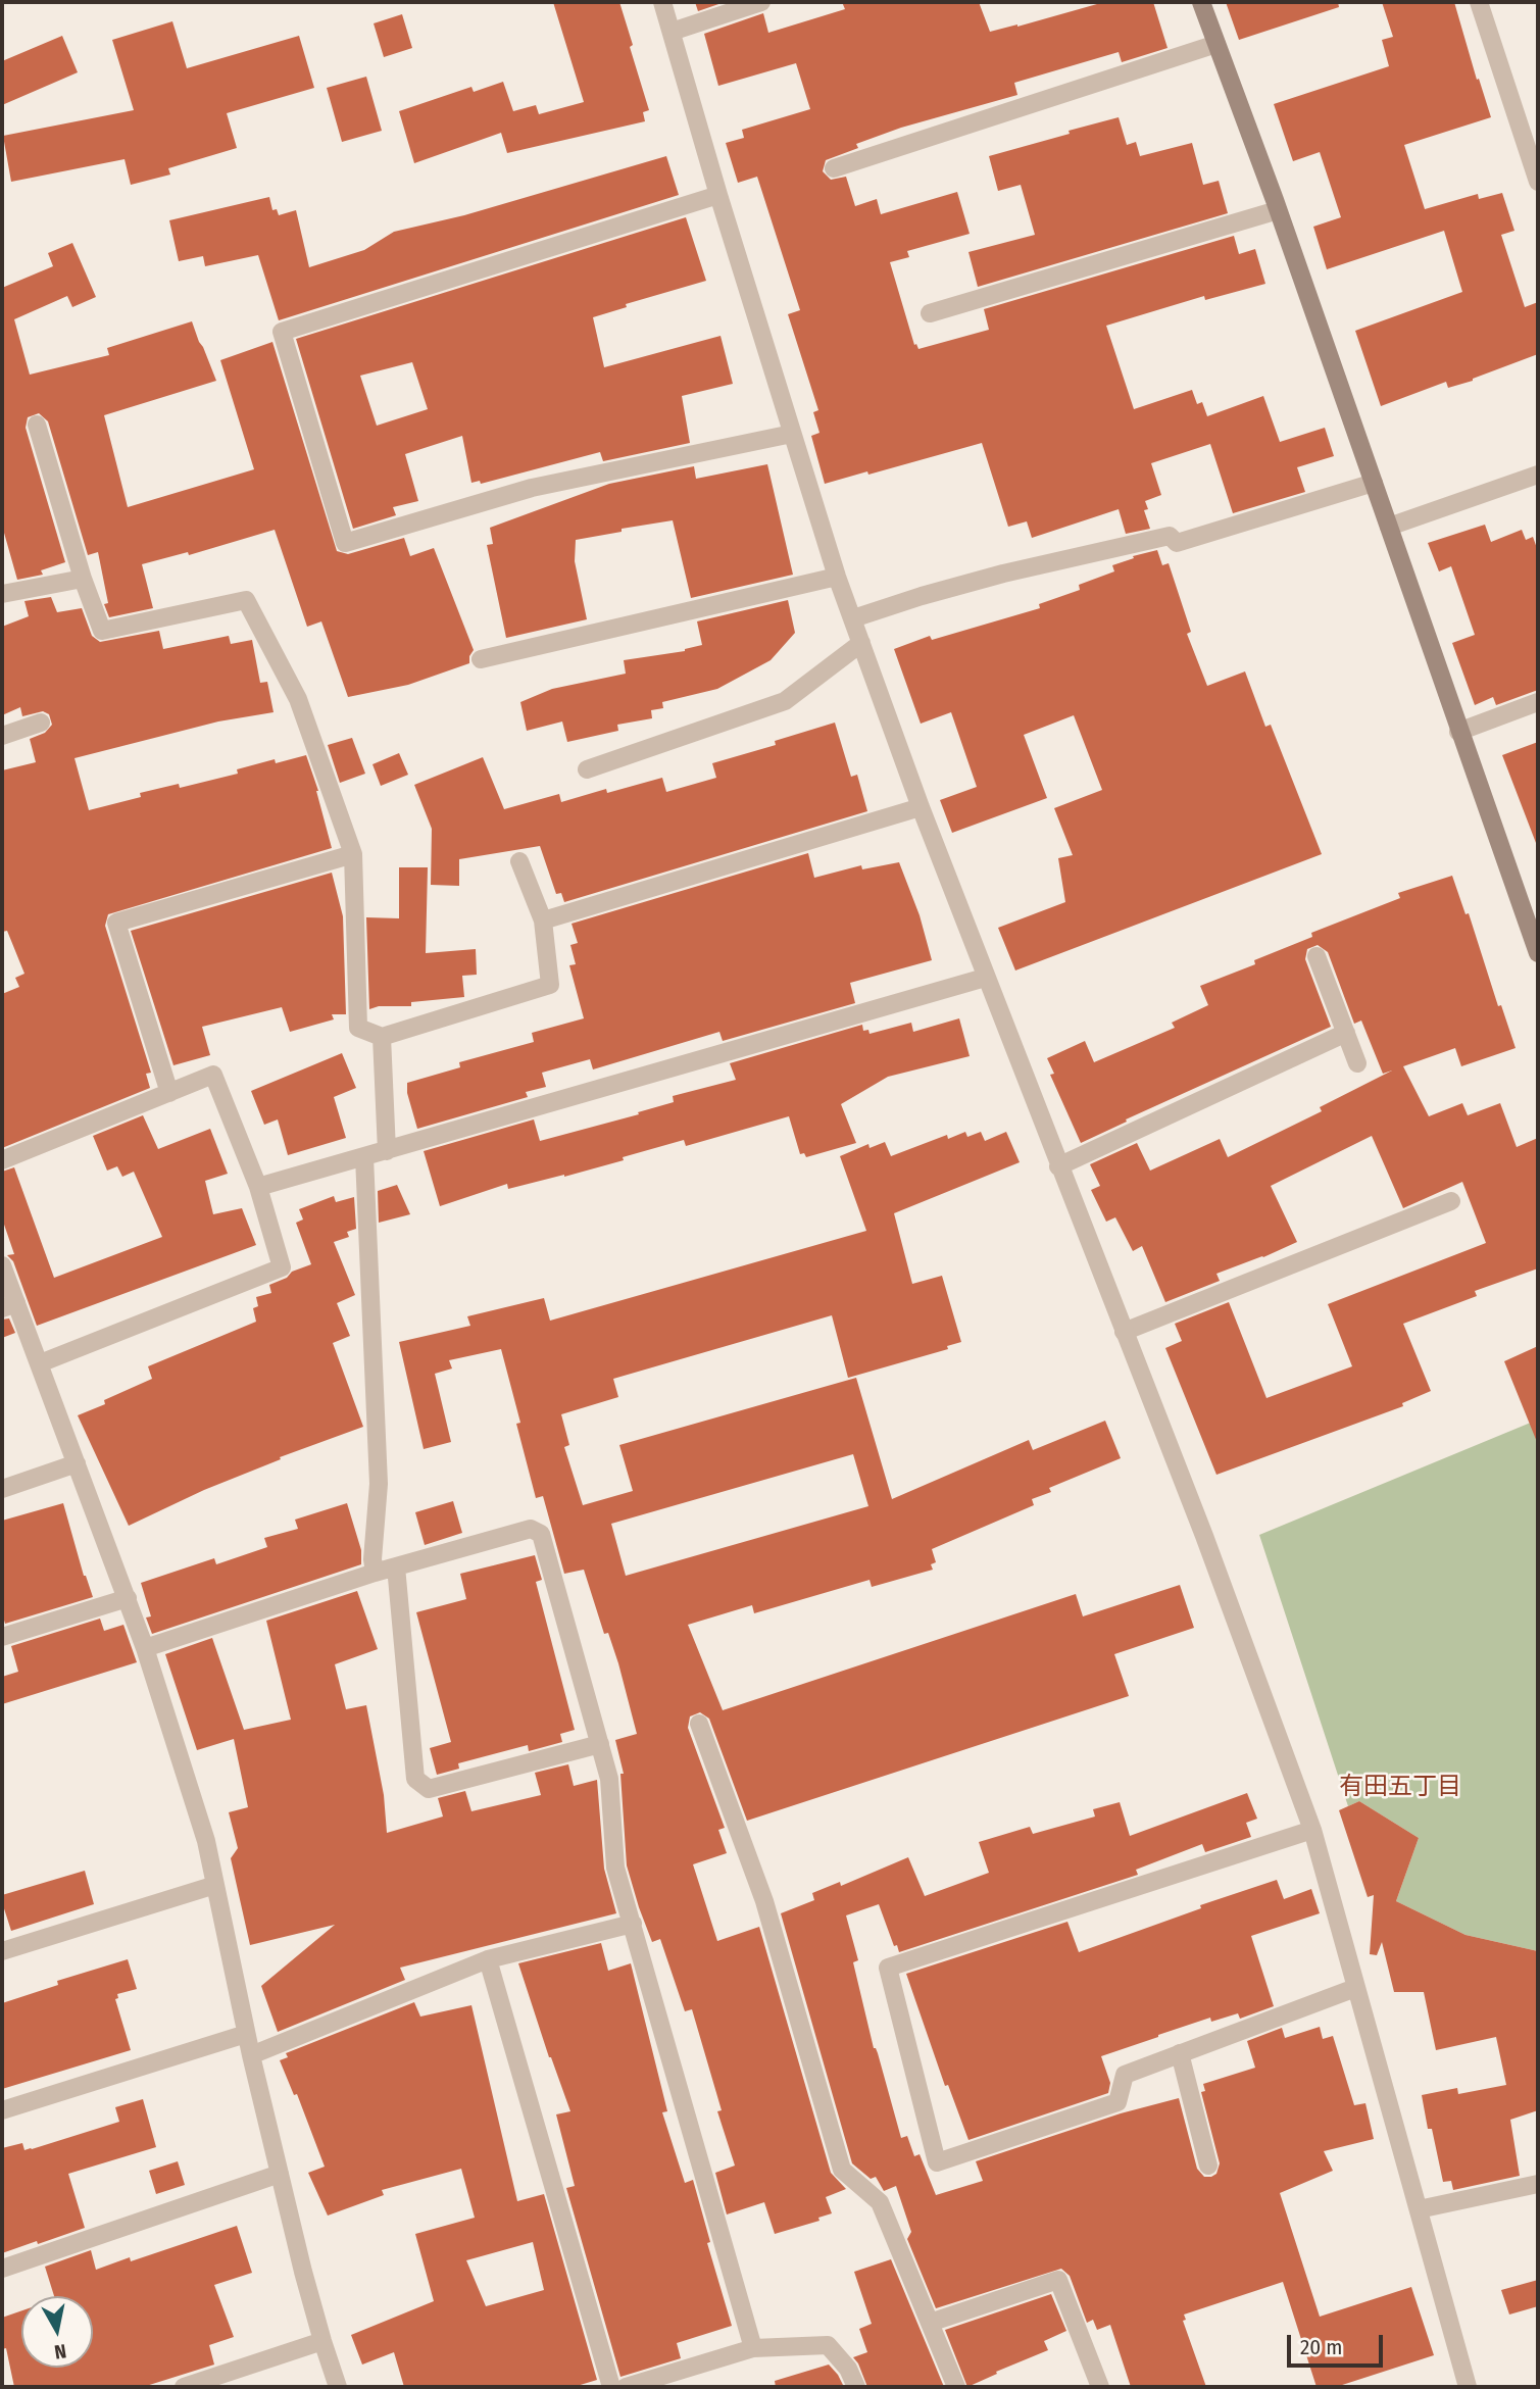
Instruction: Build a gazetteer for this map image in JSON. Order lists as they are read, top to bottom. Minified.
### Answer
{"districts":["有田五丁目"],"scale_bar":"20 m","north":"bottom"}
